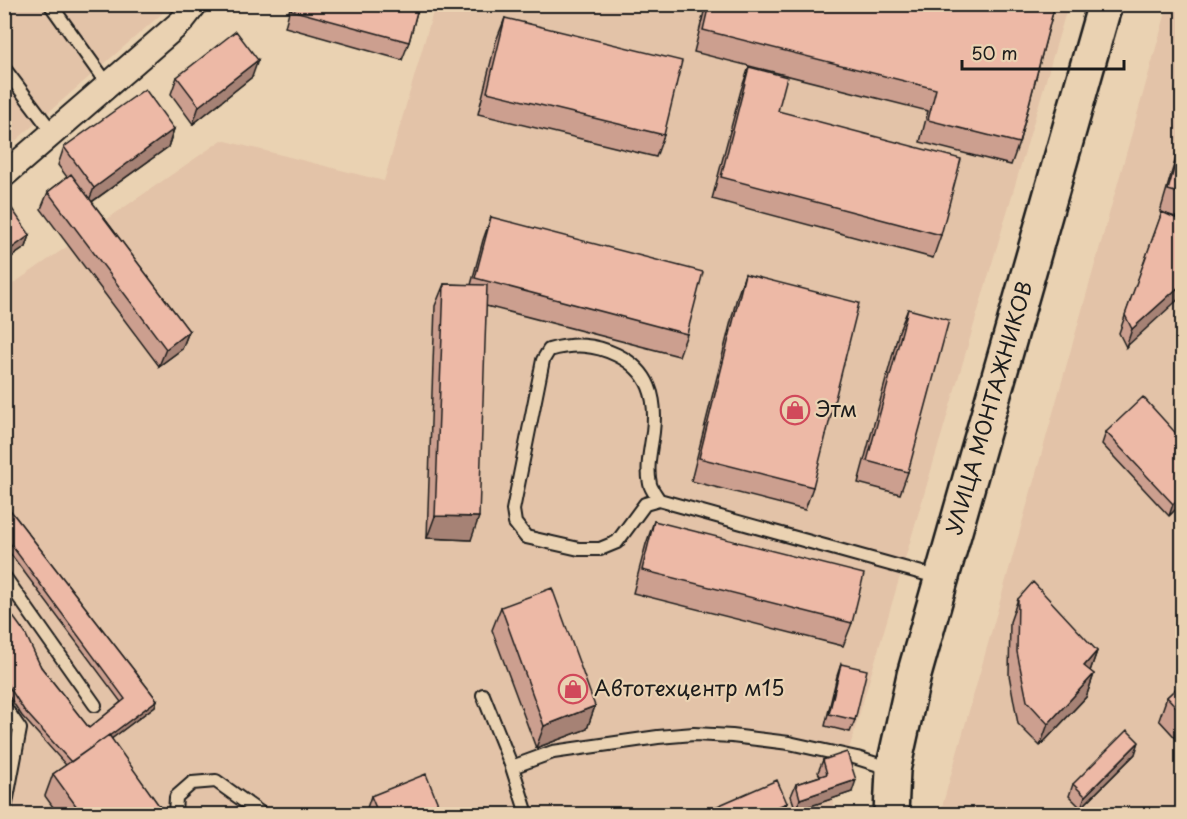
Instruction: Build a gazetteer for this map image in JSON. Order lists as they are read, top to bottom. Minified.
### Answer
{"streets":{"main road":["УЛИЦА МОНТАЖНИКОВ"]},"places":{"shop":["Этм","Автотехцентр м15"]},"scale_bar":"50 m"}
